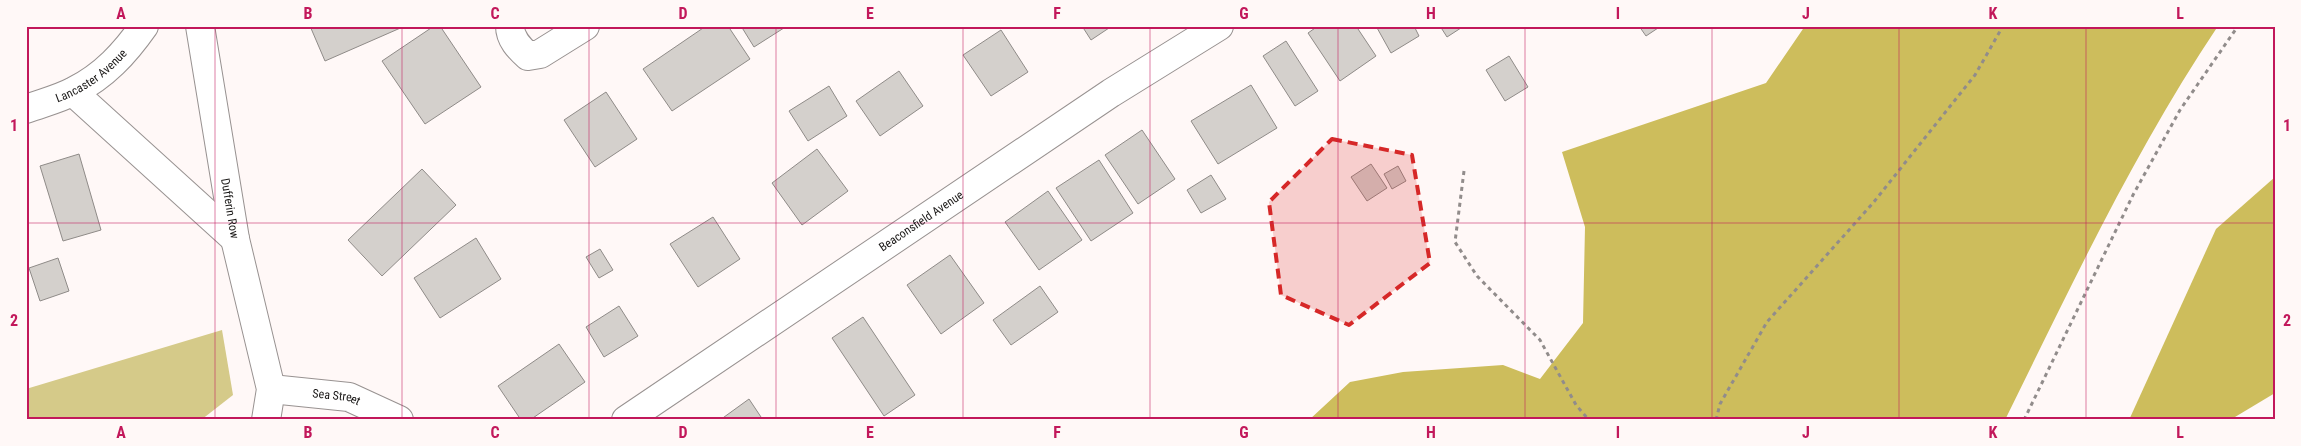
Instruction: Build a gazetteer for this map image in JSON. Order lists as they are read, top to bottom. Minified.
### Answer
{"streets":{"street":["Lancaster Avenue","Dufferin Row","Beaconsfield Avenue","Sea Street"]},"crossings":[["Dufferin Row","Sea Street"]],"grid":{"columns":["A","B","C","D","E","F","G","H","I","J","K","L"],"rows":["1","2"]}}
